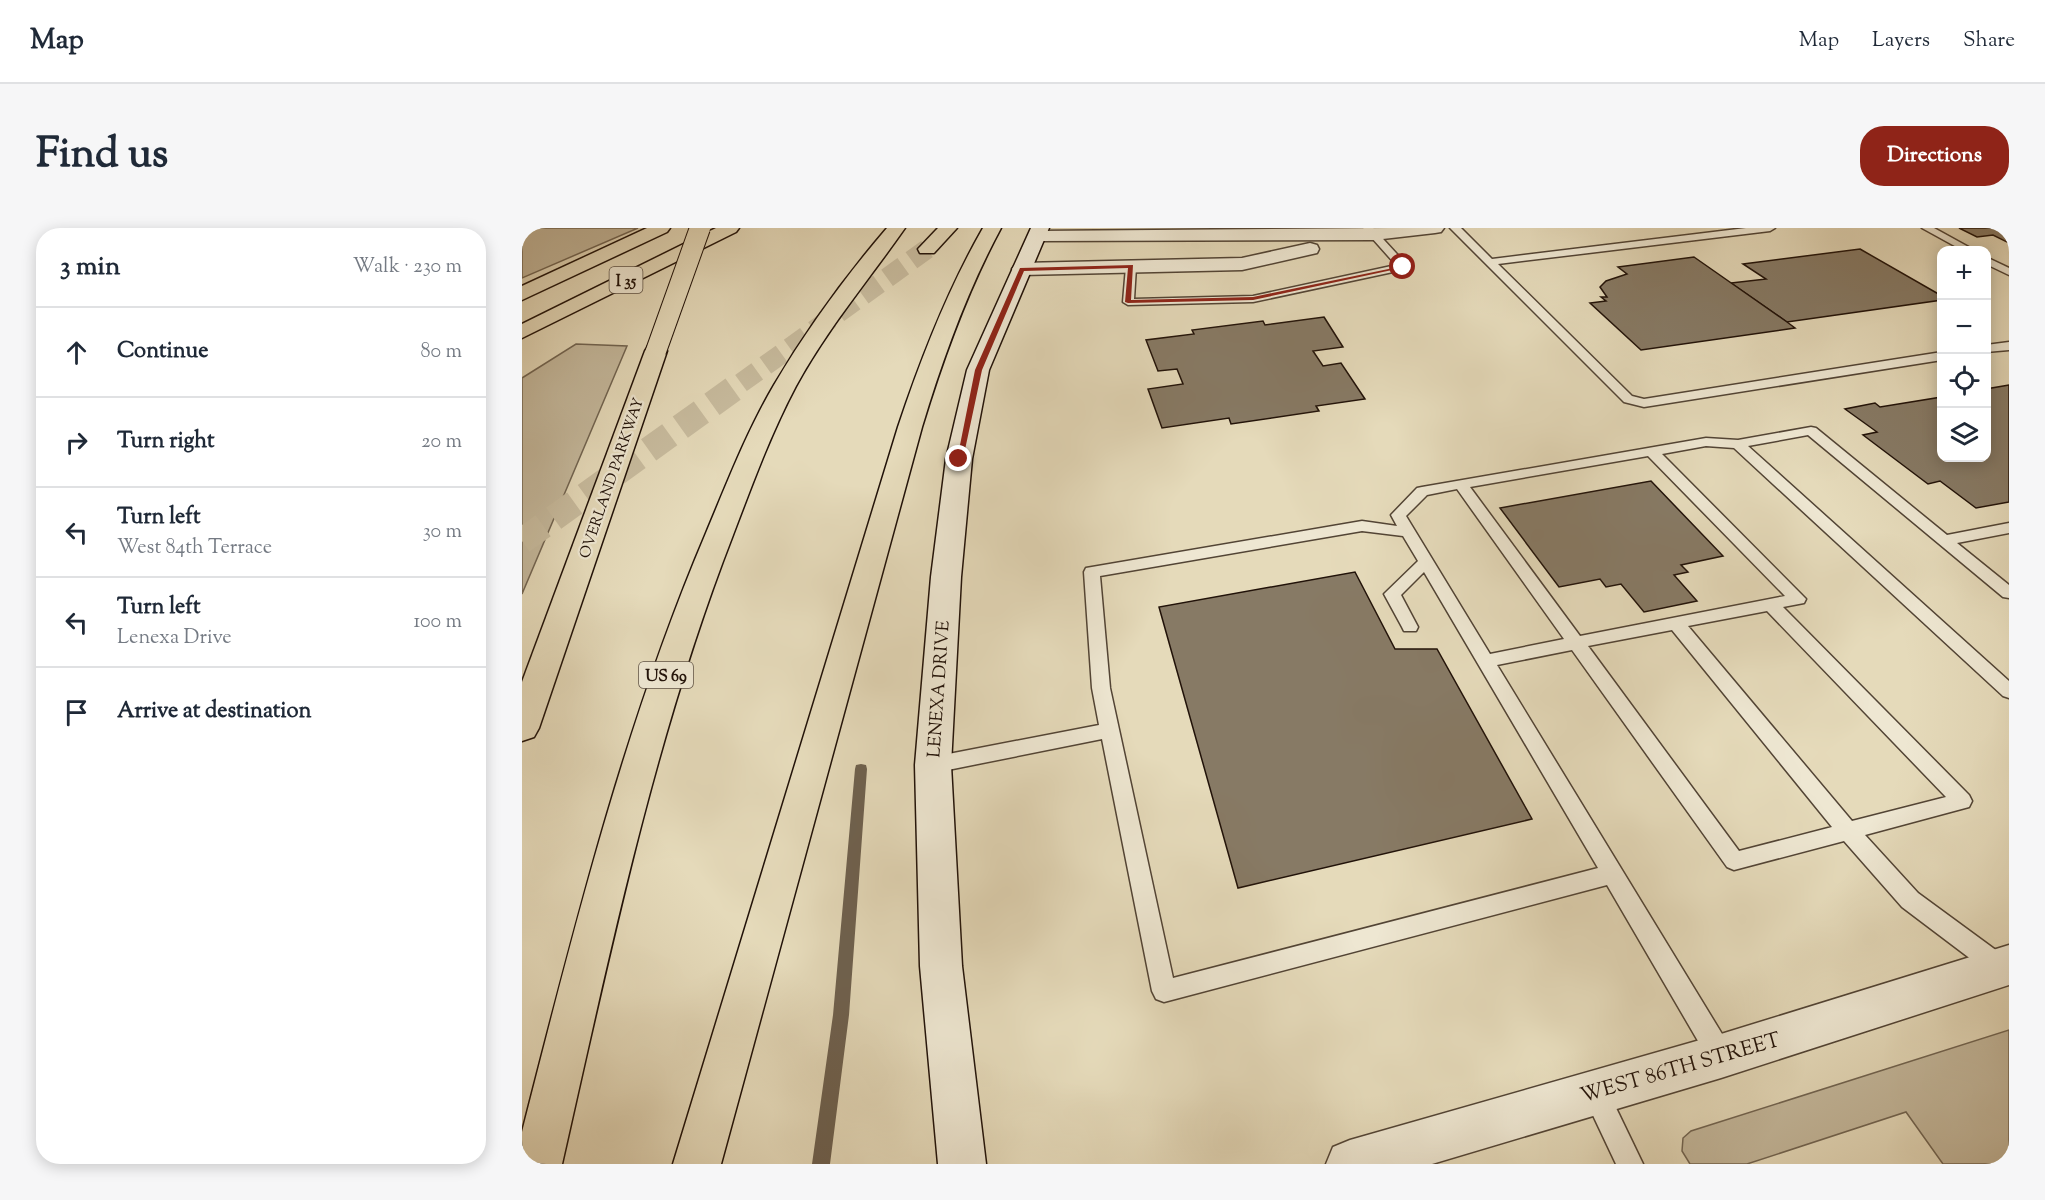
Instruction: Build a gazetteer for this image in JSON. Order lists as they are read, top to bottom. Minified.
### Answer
{"streets":{"highway":["I 35","OVERLAND PARKWAY","US 69"],"street":["LENEXA DRIVE","WEST 86TH STREET"]},"page":{"header":"Map","nav":["Map","Layers","Share"],"title":"Find us","buttons":"Directions","heading":["3 min","Walk · 230 m"],"map_buttons":["+","−"],"list":[["Continue","80 m"],["Turn right","20 m"],["Turn left","West 84th Terrace","30 m"],["Turn left","Lenexa Drive","100 m"],"Arrive at destination"]}}
